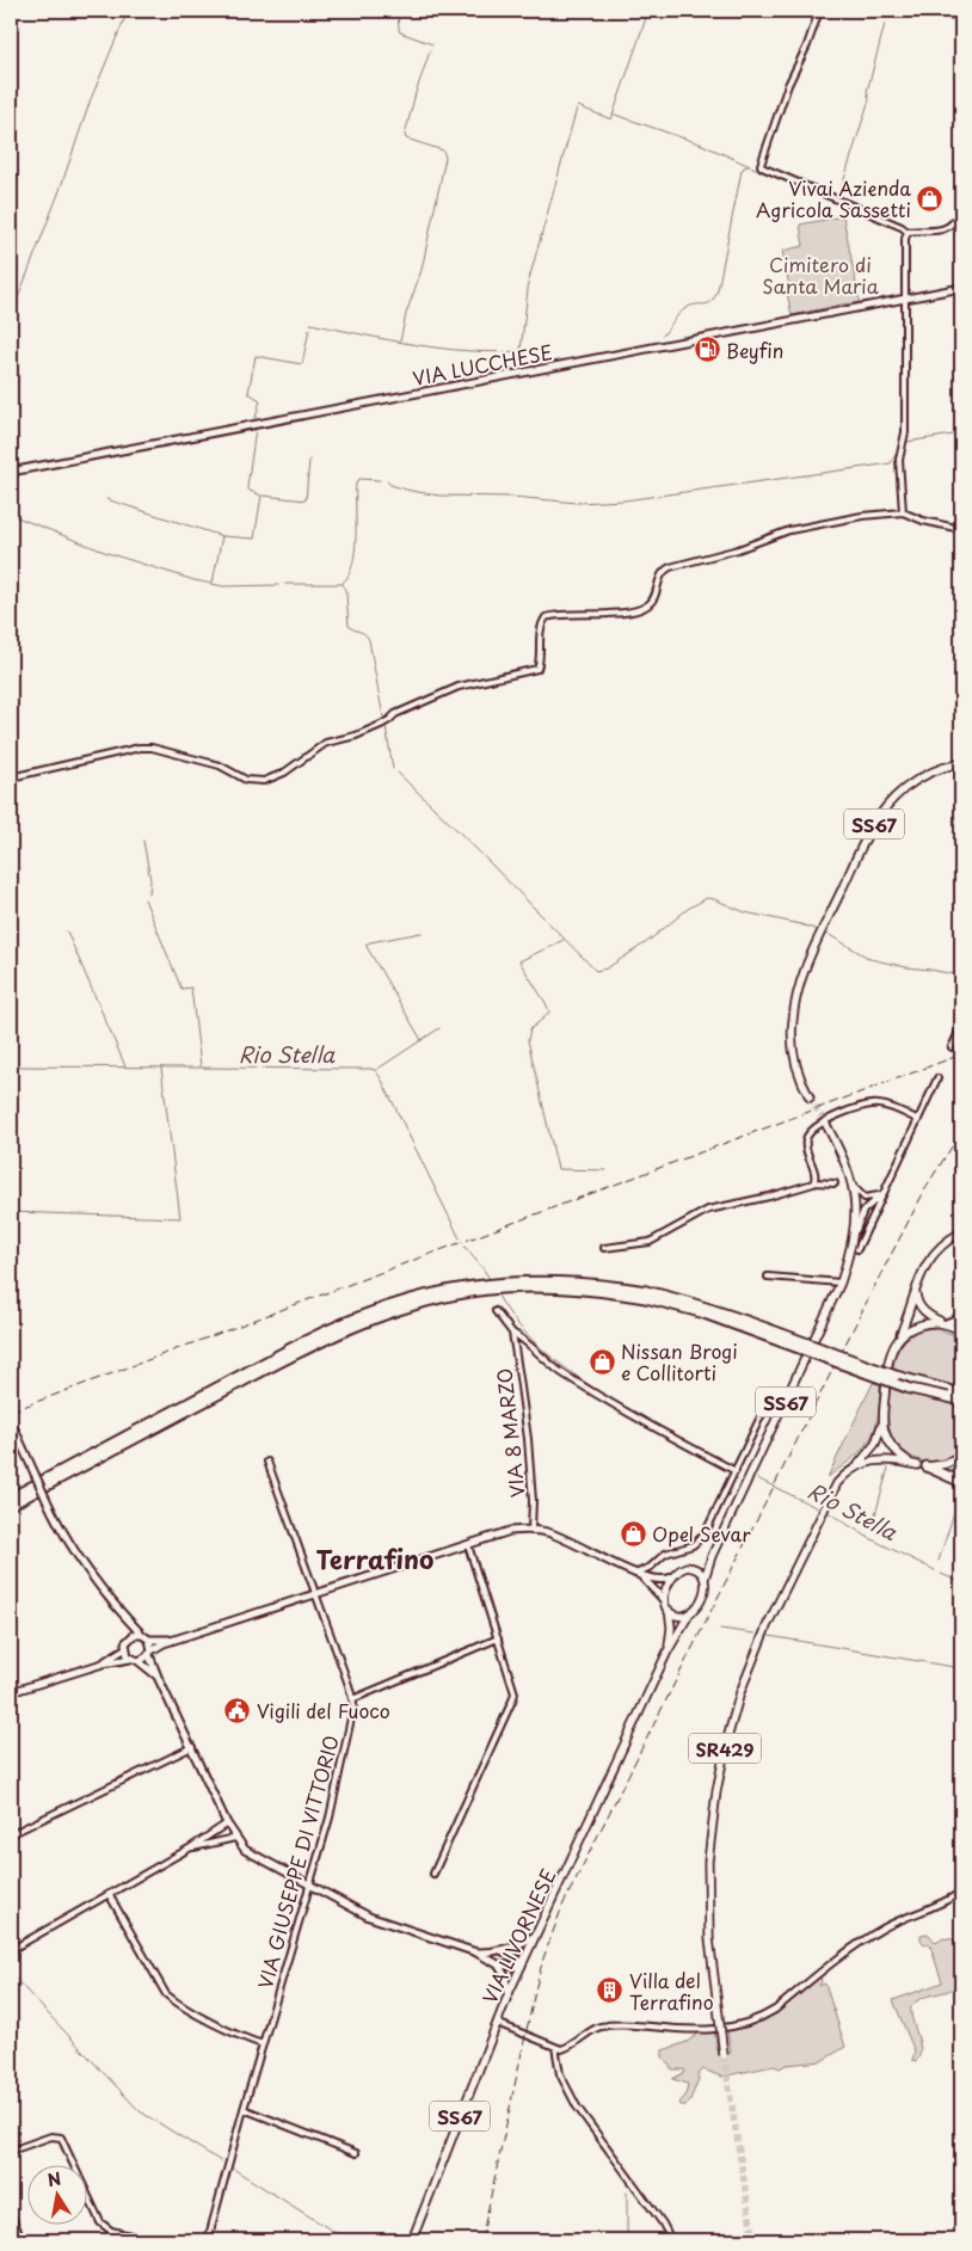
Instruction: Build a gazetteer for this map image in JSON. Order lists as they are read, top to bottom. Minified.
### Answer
{"streets":{"main road":["VIA LUCCHESE","SS67","SR429","VIA LIVORNESE"],"street":["VIA 8 MARZO","VIA GIUSEPPE DI VITTORIO"]},"crossings":[["SS67","VIA LIVORNESE"]],"districts":["Terrafino"],"water":["Rio Stella"],"parks":["Cimitero di Santa Maria"],"places":{"shop":["Vivai Azienda Agricola Sassetti","Nissan Brogi e Collitorti","Opel Sevar"],"fuel station":["Beyfin"],"public building":["Vigili del Fuoco"],"building":["Villa del Terrafino"]},"north":"top"}
